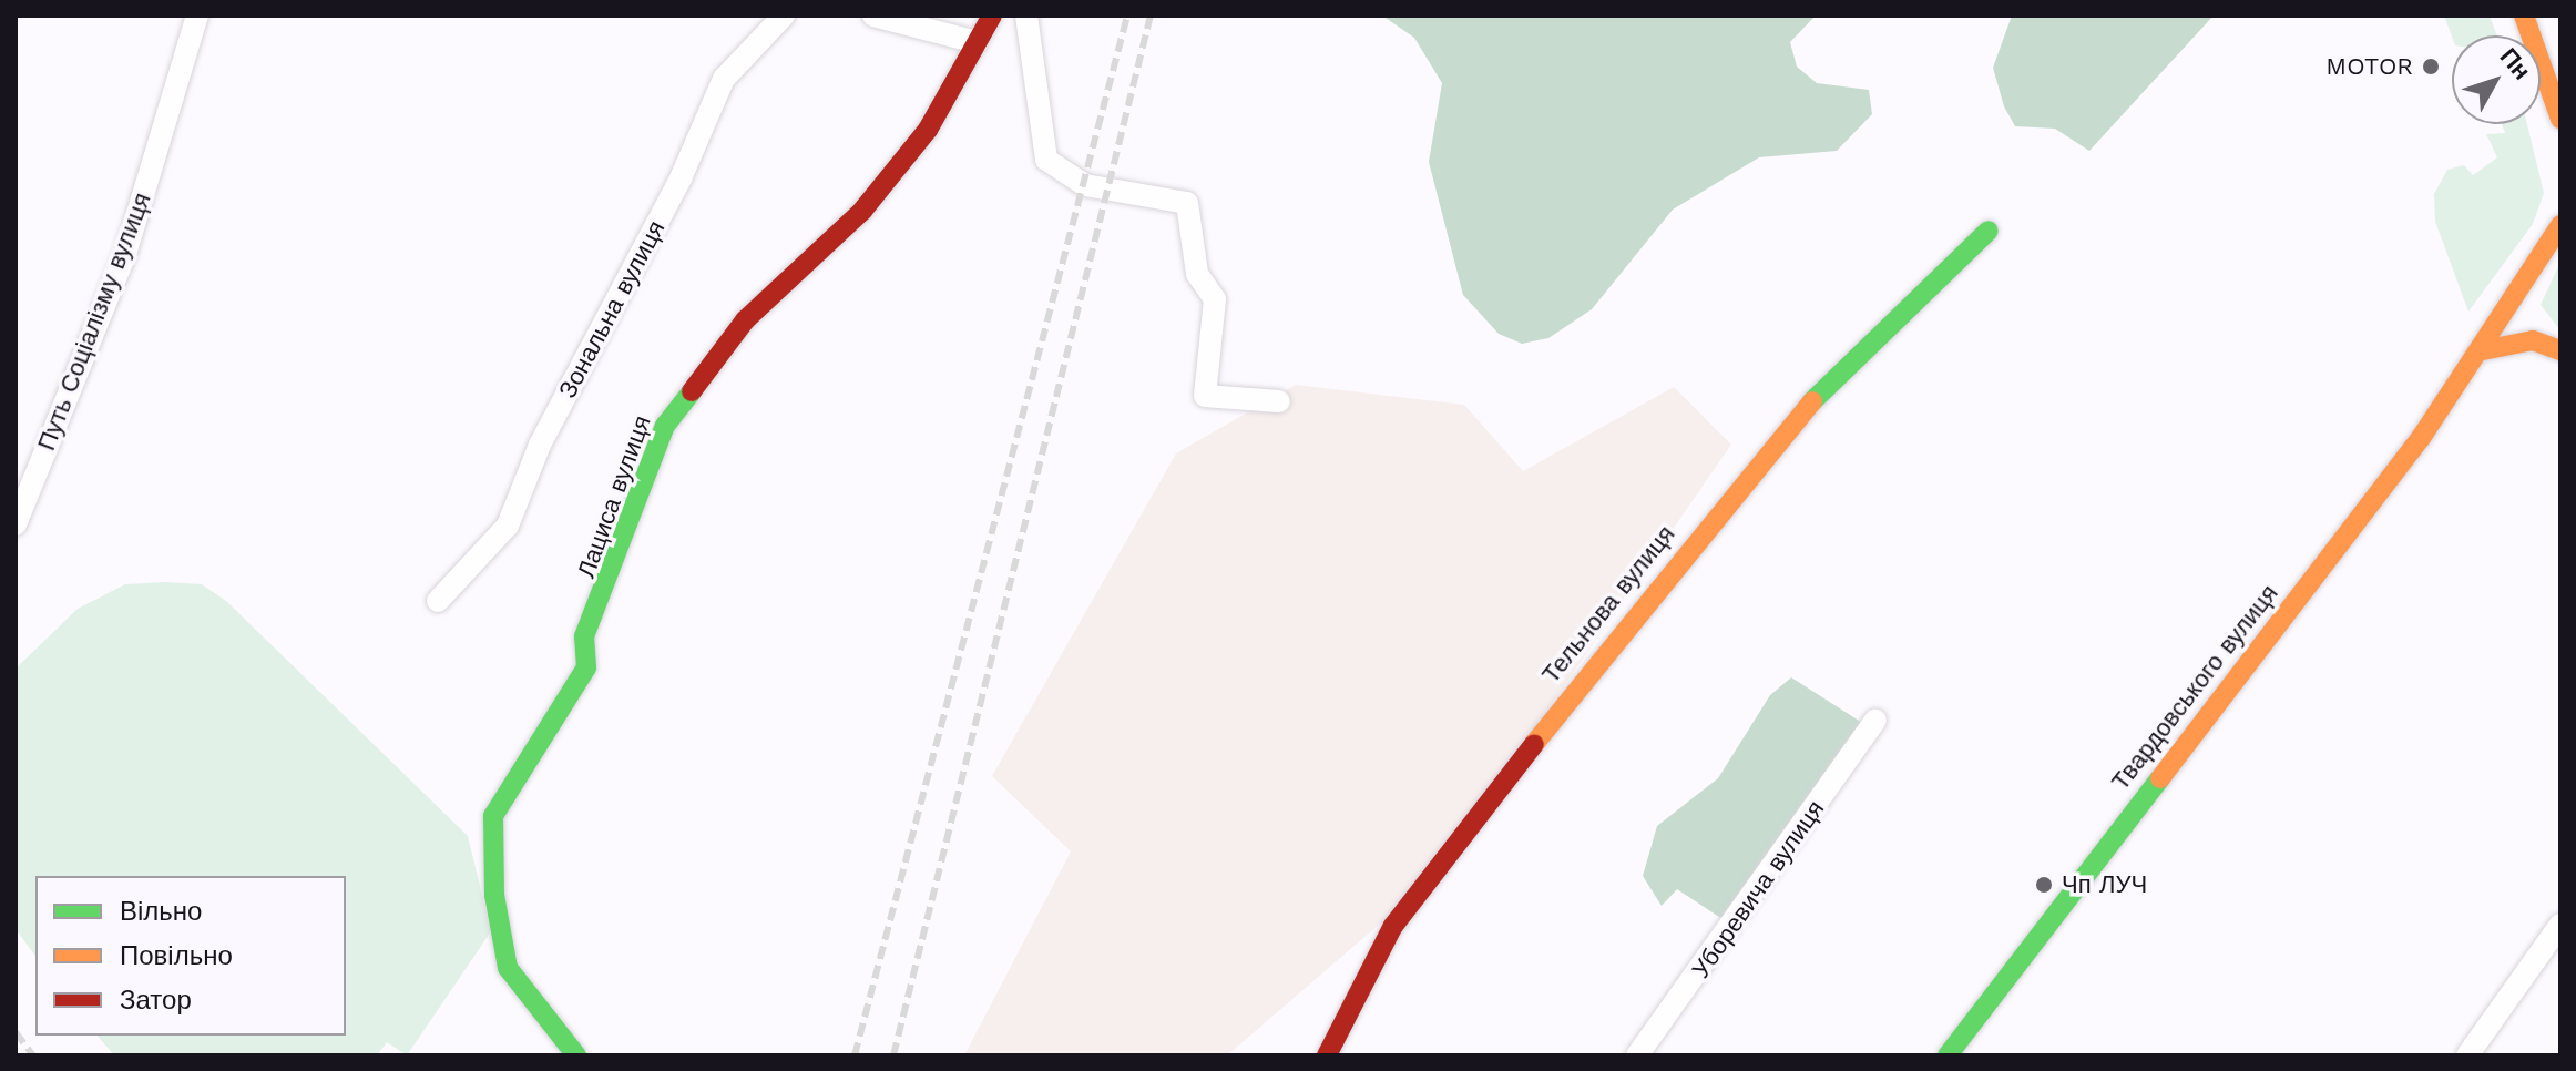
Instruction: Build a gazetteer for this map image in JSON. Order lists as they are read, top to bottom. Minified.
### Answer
{"streets":{"street":["Зональна вулиця","Путь Соціалізму вулиця","Лациса вулиця","Тельнова вулиця","Твардовського вулиця","Уборевича вулиця"]},"places":["MOTOR","Чп ЛУЧ"],"legend":["Вільно","Повільно","Затор"],"north":"top right"}
